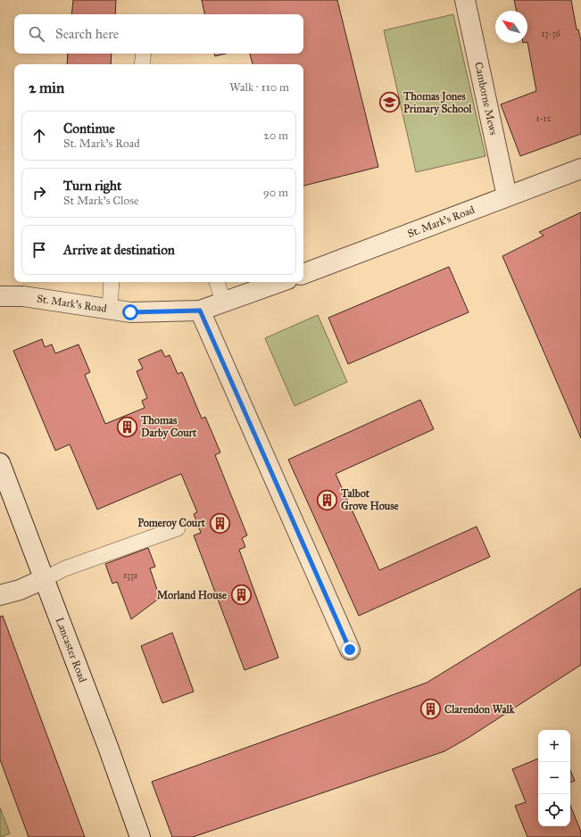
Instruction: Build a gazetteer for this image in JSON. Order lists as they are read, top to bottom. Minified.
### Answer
{"streets":{"street":["Camborne Mews","St. Mark's Road","Lancaster Road"]},"crossings":[["Camborne Mews","St. Mark's Road"]],"places":{"school or university":["Thomas Jones Primary School"],"building":["Thomas Darby Court","Talbot Grove House","Pomeroy Court","Morland House","Clarendon Walk"]},"house_numbers":["13-36","1-12","133a"],"north":"top left","page":{"search":"Search here","heading":["2 min","Walk · 110 m"],"list":[["Continue","St. Mark's Road","20 m"],["Turn right","St Mark's Close","90 m"],"Arrive at destination"],"map_buttons":["+","−"]}}
